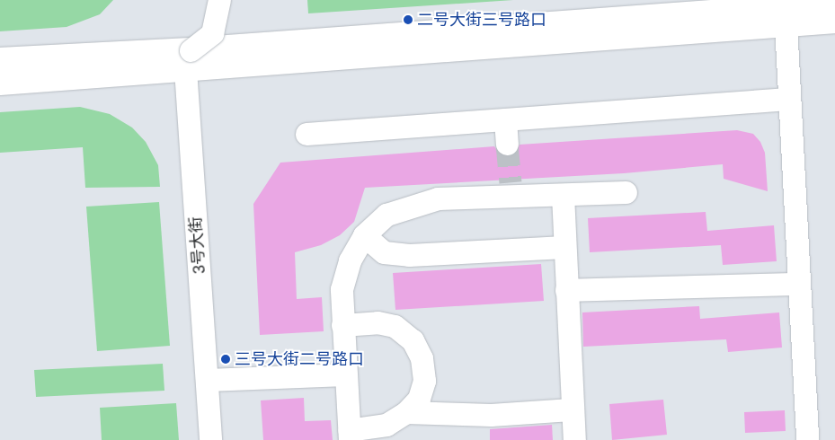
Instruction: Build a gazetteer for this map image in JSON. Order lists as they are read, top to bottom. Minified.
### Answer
{"streets":{"street":["3号大街"]},"places":["二号大街三号路口","三号大街二号路口"]}
